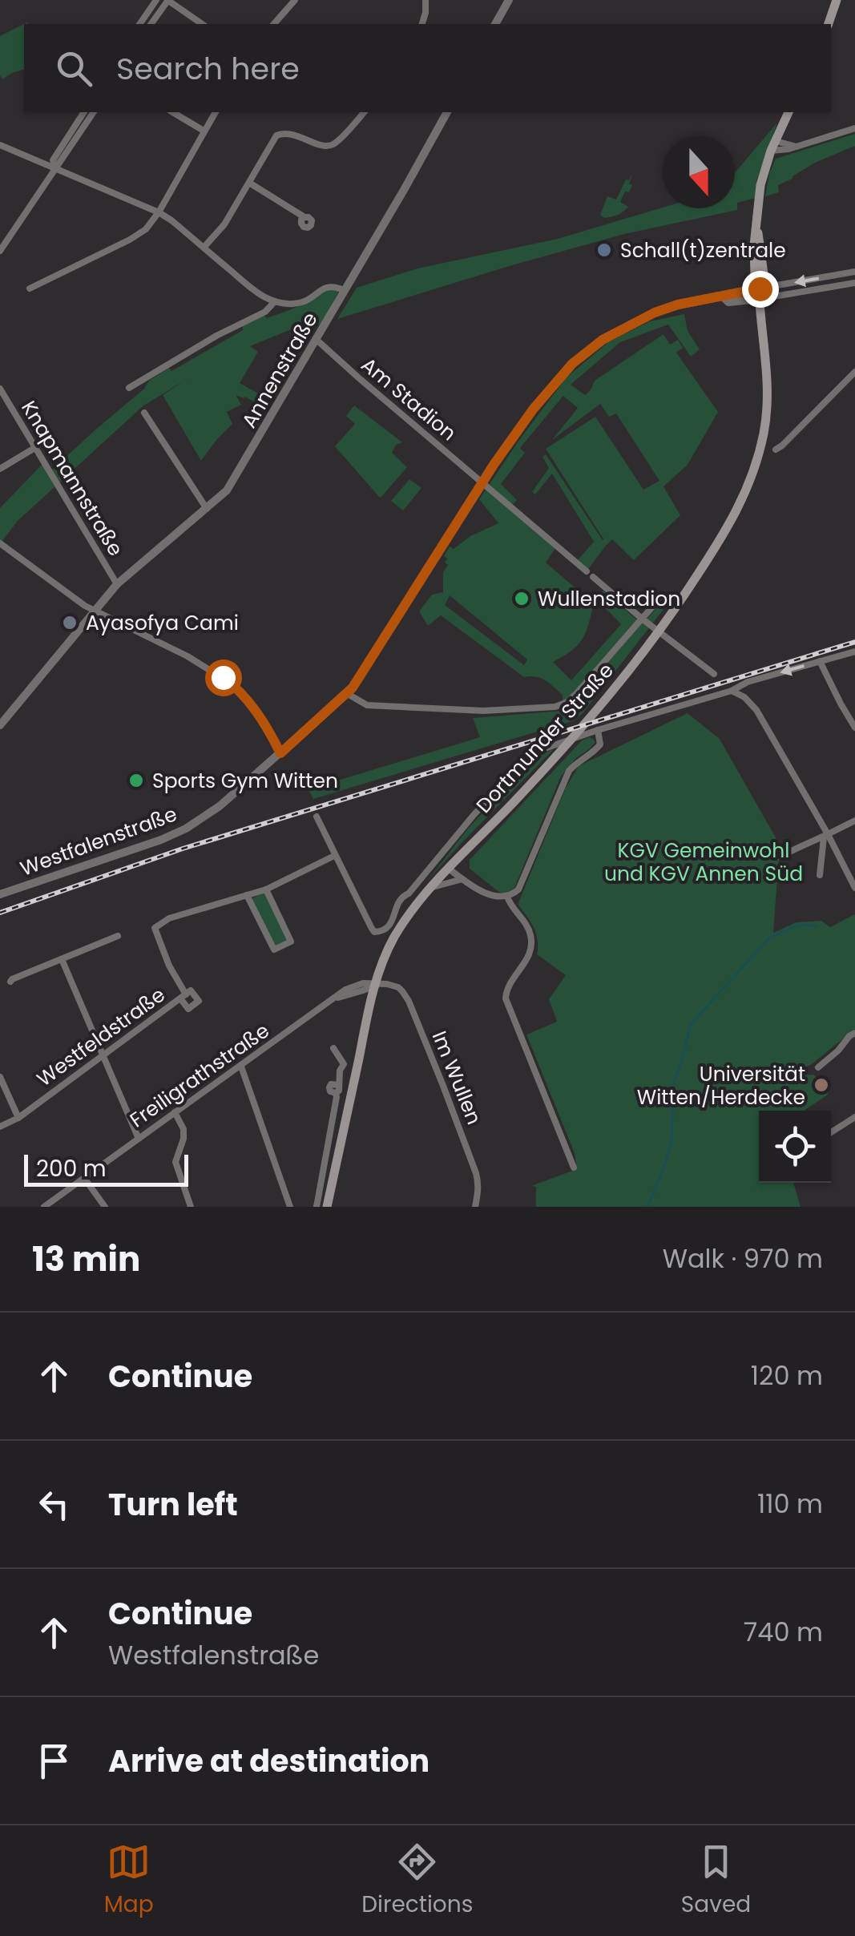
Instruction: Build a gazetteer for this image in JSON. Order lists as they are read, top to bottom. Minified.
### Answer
{"streets":{"main road":["Dortmunder Straße"],"street":["Annenstraße","Am Stadion","Knapmannstraße","Westfalenstraße","Westfeldstraße","Freiligrathstraße","Im Wullen"]},"crossings":[["Annenstraße","Am Stadion"],["Annenstraße","Knapmannstraße"],["Dortmunder Straße","Freiligrathstraße"],["Dortmunder Straße","Im Wullen"],["Freiligrathstraße","Im Wullen"]],"parks":["KGV Gemeinwohl und KGV Annen Süd"],"places":["Schall(t)zentrale","Wullenstadion","Ayasofya Cami","Sports Gym Witten","Universität Witten/Herdecke"],"scale_bar":"200 m","north":"bottom","page":{"search":"Search here","scale":"200 m","heading":["13 min","Walk · 970 m"],"list":[["Continue","120 m"],["Turn left","110 m"],["Continue","Westfalenstraße","740 m"],"Arrive at destination"],"nav":["Map","Directions","Saved"]}}
